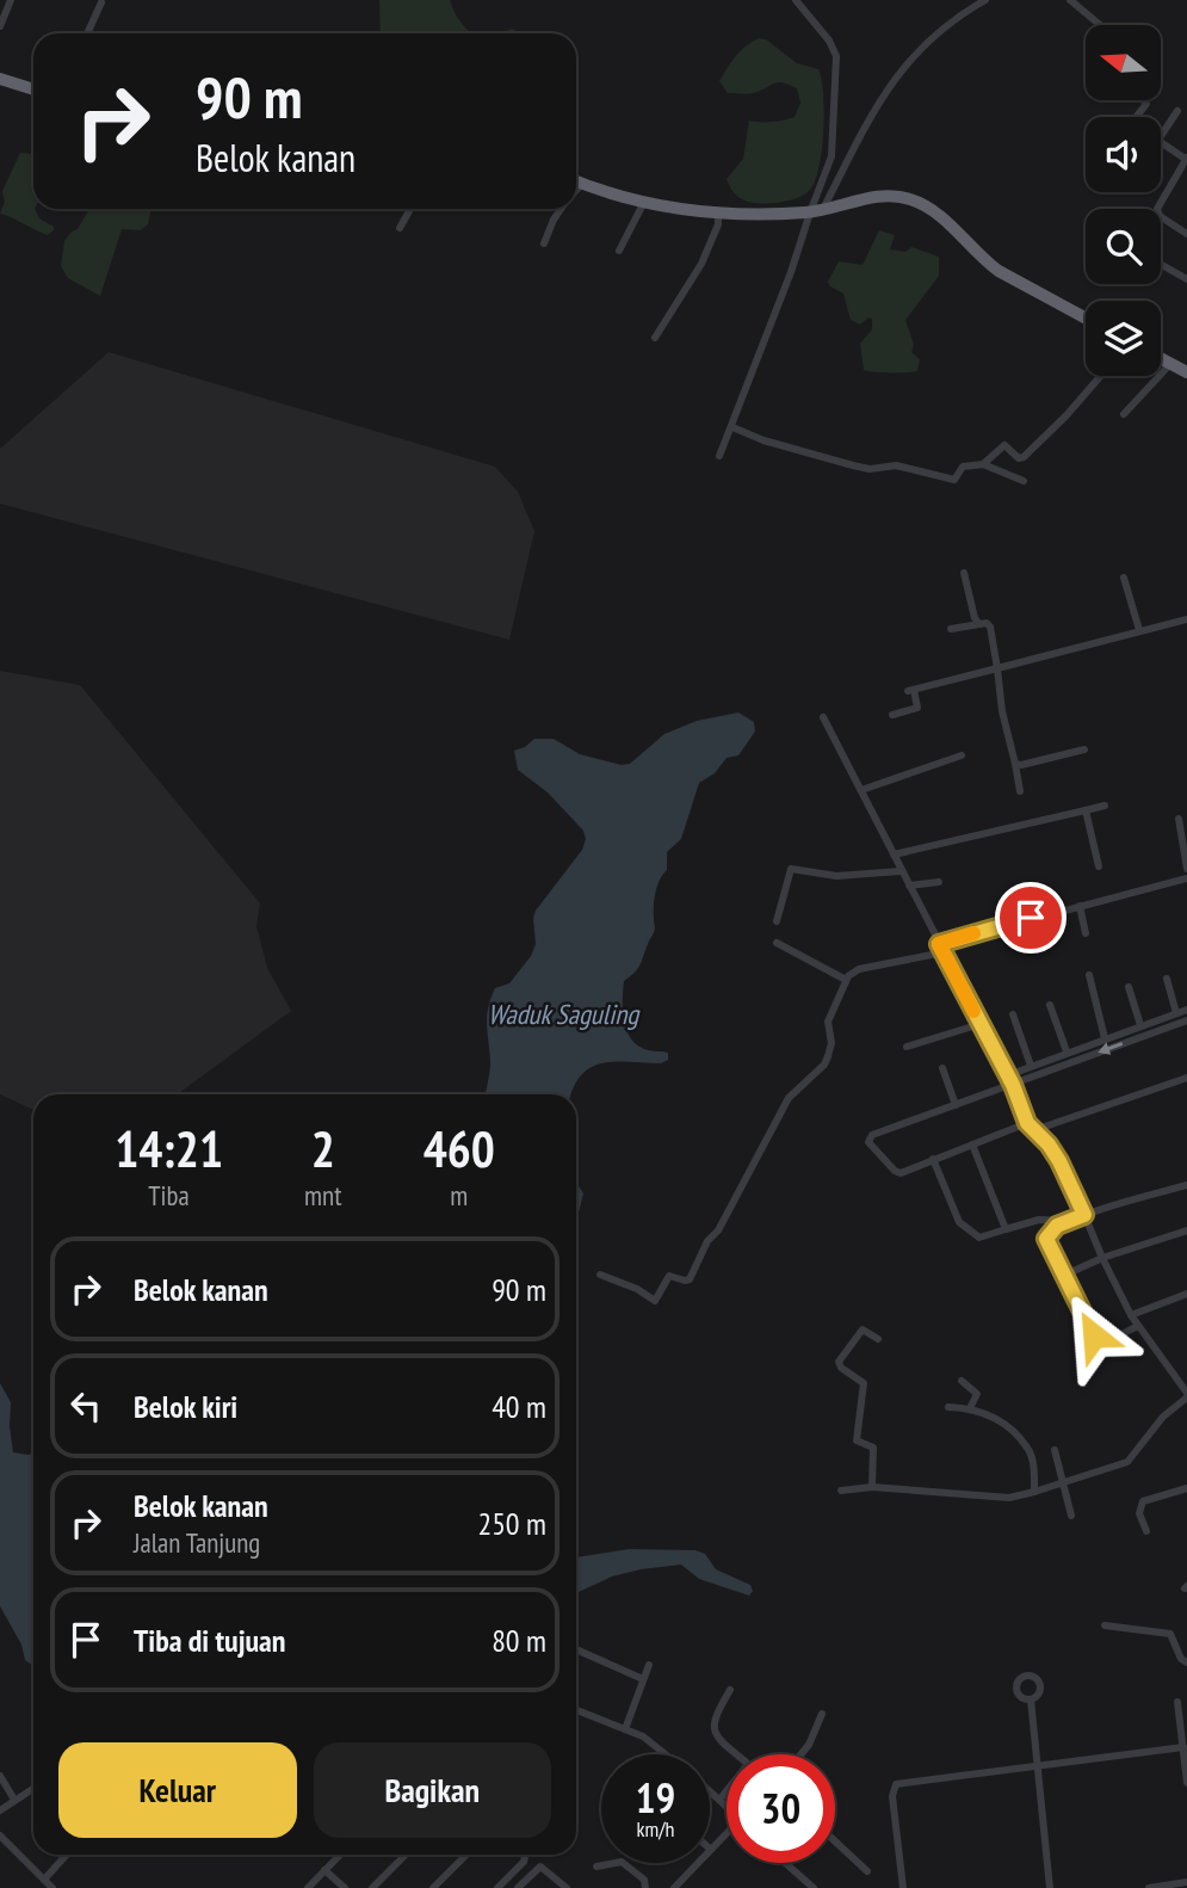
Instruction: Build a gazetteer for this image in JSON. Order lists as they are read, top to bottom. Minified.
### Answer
{"water":["Waduk Saguling"],"north":"left","page":{"turn":["90 m","Belok kanan"],"eta":["14:21","Tiba","2","mnt","460","m"],"list":[{"name":"Belok kanan","value":"90 m"},{"name":"Belok kiri","value":"40 m"},{"name":"Belok kanan","note":"Jalan Tanjung","value":"250 m"},{"name":"Tiba di tujuan","value":"80 m"}],"buttons":["Keluar","Bagikan"],"speed":"19 km/h","limit":"30"}}
